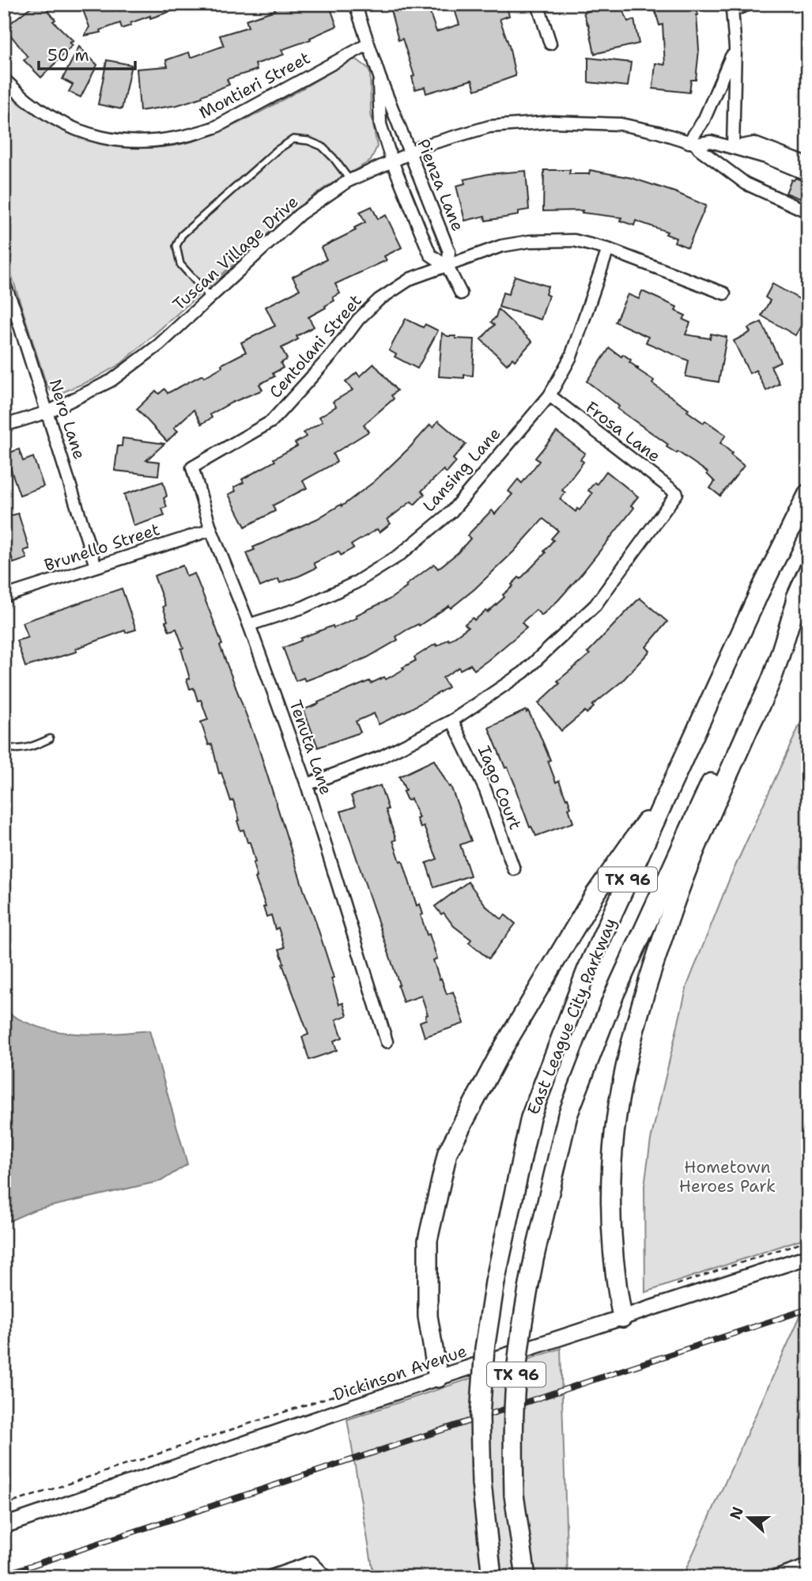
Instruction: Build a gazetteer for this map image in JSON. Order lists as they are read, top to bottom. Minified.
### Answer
{"streets":{"main road":["TX 96","East League City Parkway"],"street":["Montieri Street","Pienza Lane","Tuscan Village Drive","Centolani Street","Nero Lane","Frosa Lane","Lansing Lane","Brunello Street","Tenuta Lane","Iago Court","Dickinson Avenue"]},"crossings":[["Montieri Street","Pienza Lane"],["Pienza Lane","Tuscan Village Drive"],["Pienza Lane","Centolani Street"],["Tuscan Village Drive","Nero Lane"],["Centolani Street","Lansing Lane"],["Centolani Street","Tenuta Lane"],["Nero Lane","Brunello Street"],["Frosa Lane","Lansing Lane"],["Frosa Lane","Iago Court"],["Lansing Lane","Tenuta Lane"],["Brunello Street","Tenuta Lane"]],"parks":["Hometown Heroes Park"],"scale_bar":"50 m","north":"left"}
